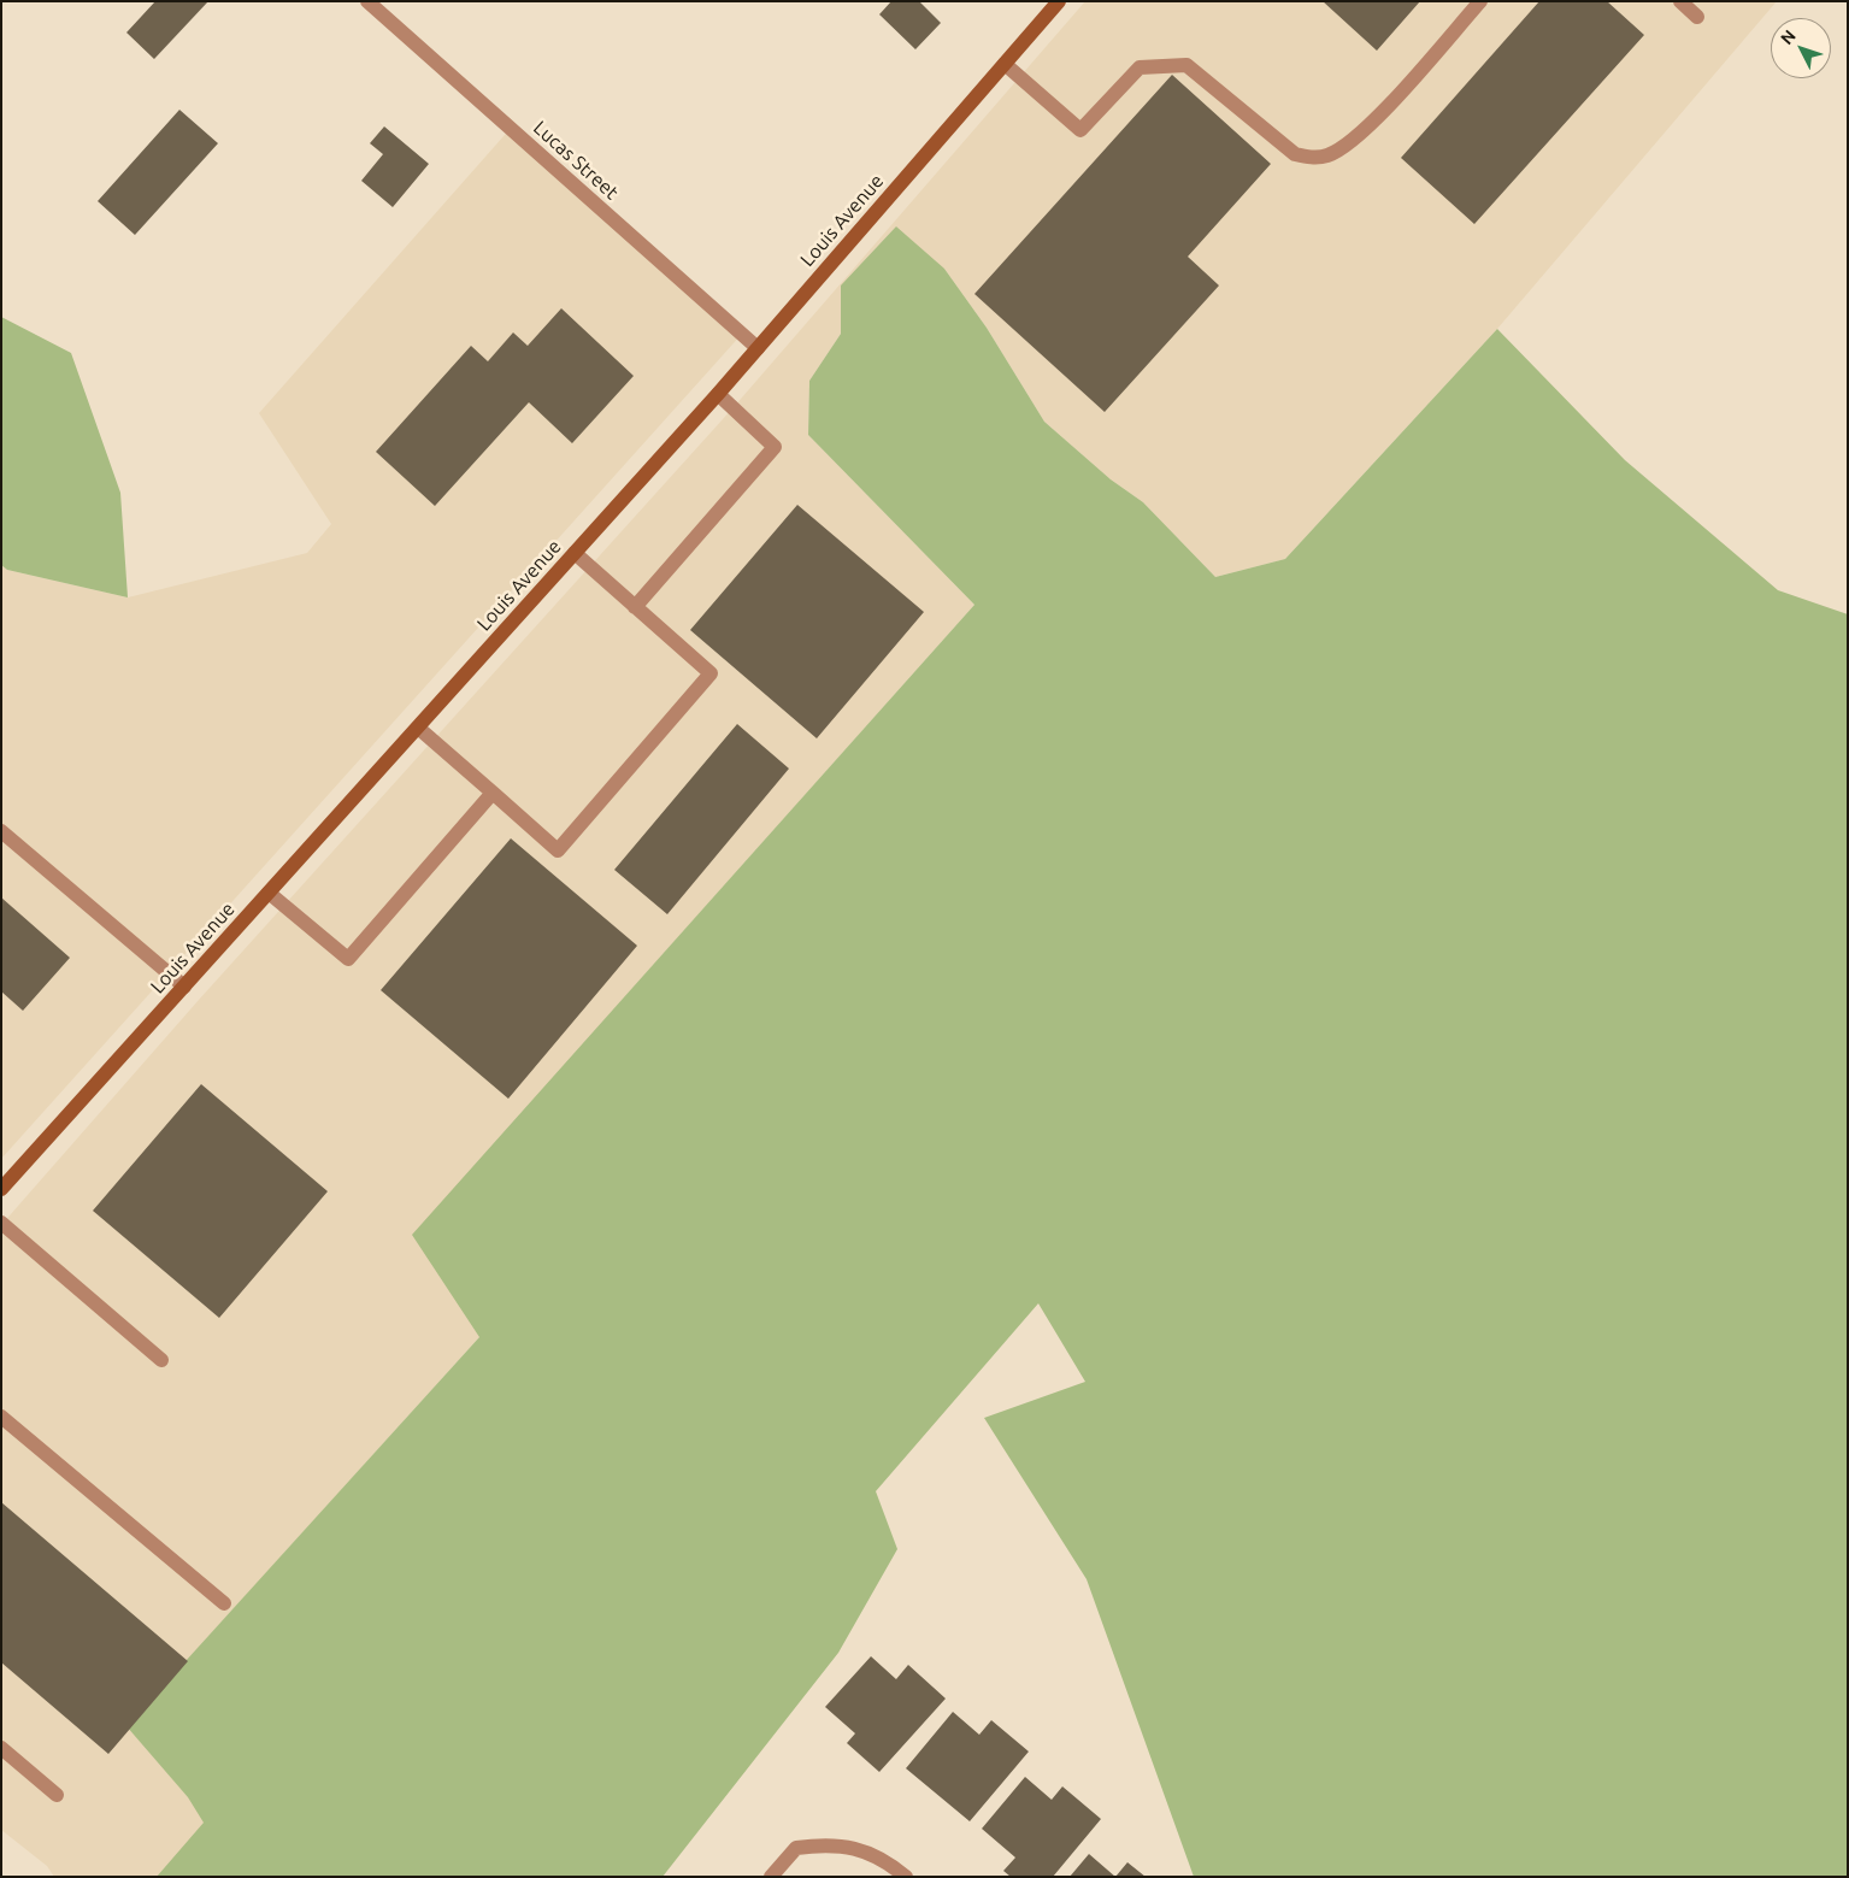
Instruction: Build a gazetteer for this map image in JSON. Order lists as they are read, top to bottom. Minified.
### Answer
{"streets":{"street":["Lucas Street","Louis Avenue"]},"crossings":[["Lucas Street","Louis Avenue"]],"north":"top left"}
